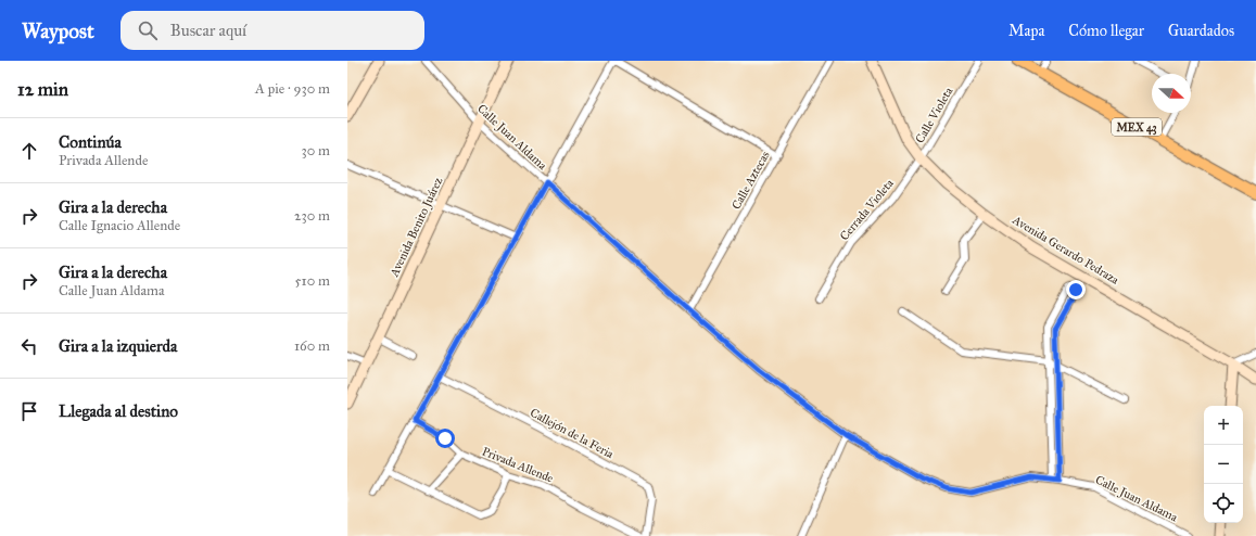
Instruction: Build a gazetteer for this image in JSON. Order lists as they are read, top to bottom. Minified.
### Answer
{"streets":{"main road":["MEX 43"],"street":["Calle Violeta","Calle Juan Aldama","Calle Aztecas","Cerrada Violeta","Avenida Benito Juárez","Avenida Gerardo Pedraza","Callejón de la Feria","Privada Allende"]},"crossings":[["Calle Violeta","Cerrada Violeta"],["Calle Violeta","Avenida Gerardo Pedraza"],["Calle Juan Aldama","Calle Aztecas"],["Calle Juan Aldama","Avenida Benito Juárez"],["Cerrada Violeta","Avenida Gerardo Pedraza"]],"north":"right","page":{"header":"Waypost","search":"Buscar aquí","nav":["Mapa","Cómo llegar","Guardados"],"heading":["12 min","A pie · 930 m"],"list":[["Continúa","Privada Allende","30 m"],["Gira a la derecha","Calle Ignacio Allende","230 m"],["Gira a la derecha","Calle Juan Aldama","510 m"],["Gira a la izquierda","160 m"],"Llegada al destino"],"map_buttons":["+","−"]}}
